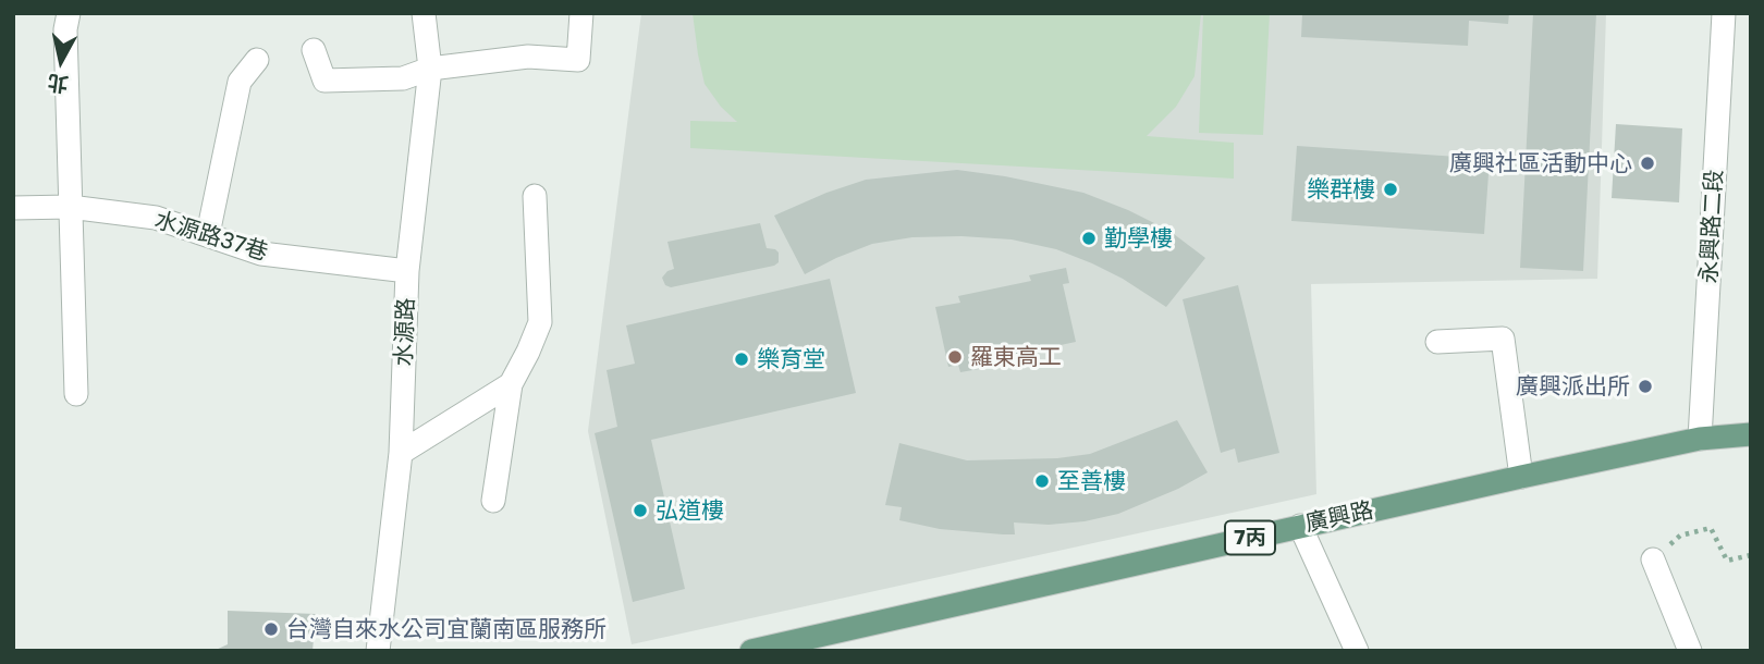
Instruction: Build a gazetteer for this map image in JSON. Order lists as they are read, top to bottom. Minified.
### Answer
{"streets":{"main road":["廣興路","7丙"],"street":["永興路二段","水源路37巷","水源路"]},"crossings":[["永興路二段","廣興路"],["水源路37巷","水源路"]],"places":["廣興社區活動中心","樂群樓","勤學樓","羅東高工","樂育堂","廣興派出所","至善樓","弘道樓","台灣自來水公司宜蘭南區服務所"],"north":"bottom"}
